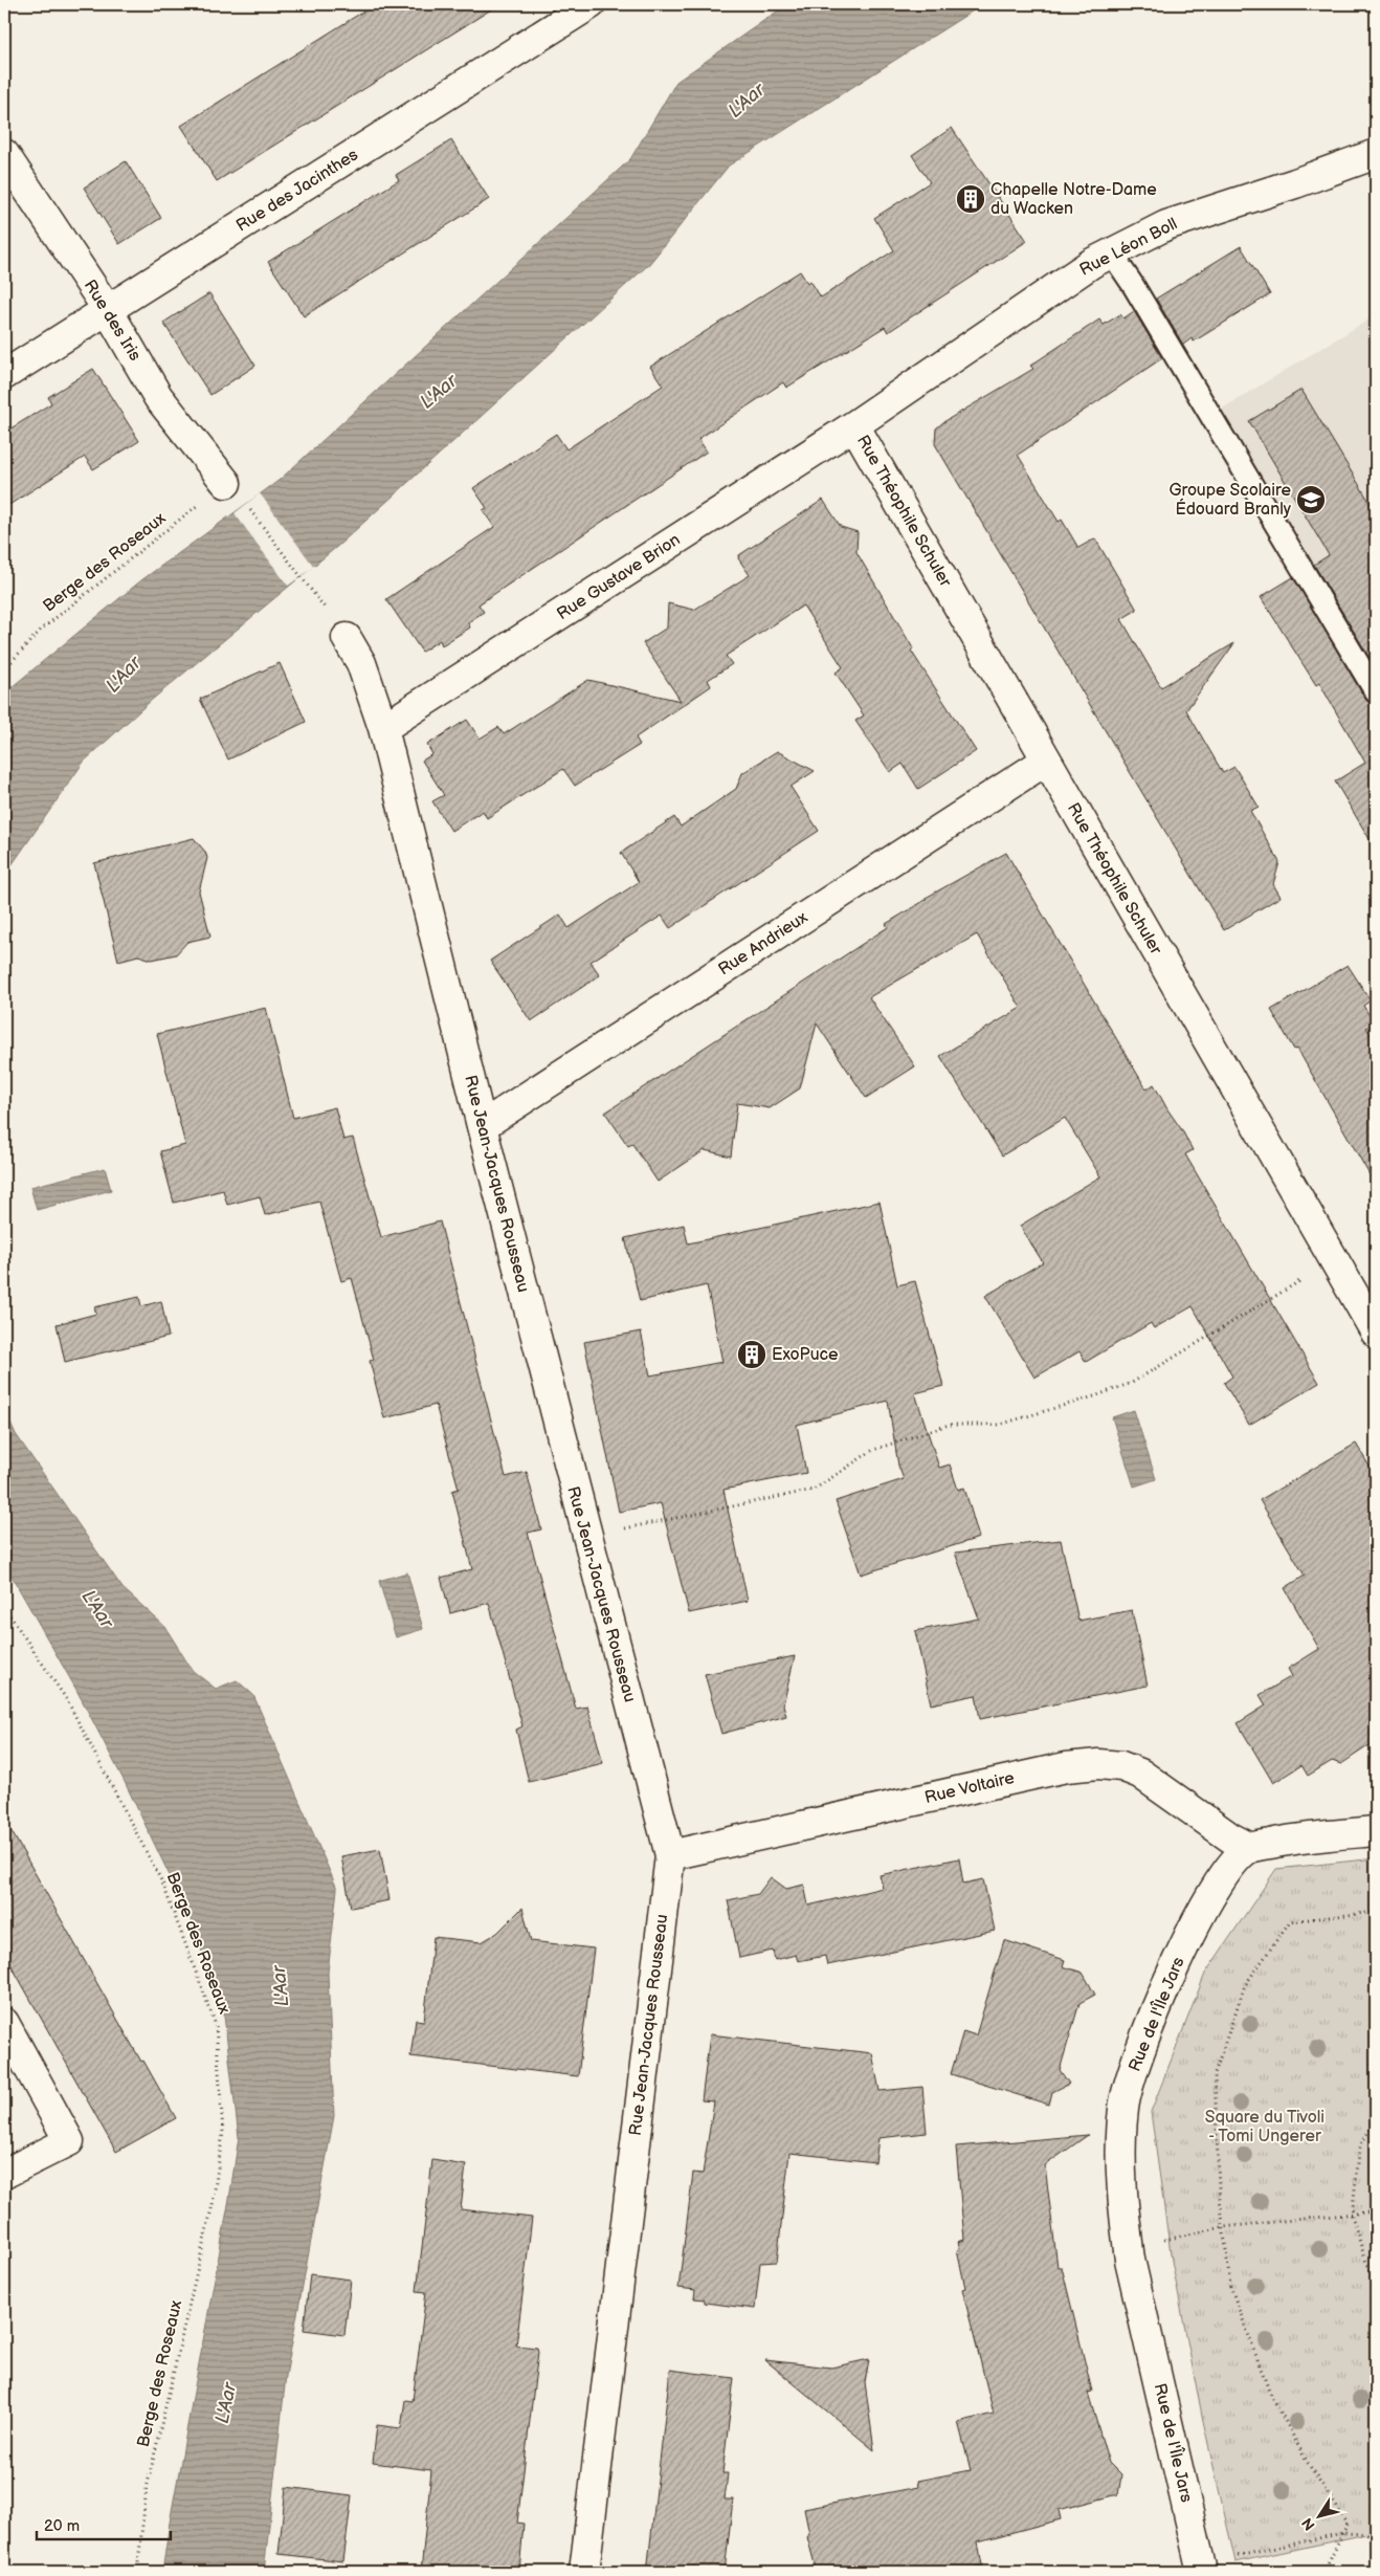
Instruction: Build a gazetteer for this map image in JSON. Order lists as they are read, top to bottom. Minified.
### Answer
{"streets":{"street":["Rue des Jacinthes","Rue Léon Boll","Rue des Iris","Rue Théophile Schuler","Rue Gustave Brion","Rue Andrieux","Rue Jean-Jacques Rousseau","Rue Voltaire","Rue de l'Île Jars"],"path":["Berge des Roseaux"]},"crossings":[["Rue des Jacinthes","Rue des Iris"],["Rue Léon Boll","Rue Théophile Schuler"],["Rue Léon Boll","Rue Gustave Brion"],["Rue des Iris","Berge des Roseaux"],["Rue Théophile Schuler","Rue Gustave Brion"],["Rue Théophile Schuler","Rue Andrieux"],["Rue Gustave Brion","Rue Jean-Jacques Rousseau"],["Rue Andrieux","Rue Jean-Jacques Rousseau"],["Rue Jean-Jacques Rousseau","Rue Voltaire"],["Rue Voltaire","Rue de l'Île Jars"]],"water":["L'Aar"],"parks":["Square du Tivoli - Tomi Ungerer"],"places":{"building":["Chapelle Notre-Dame du Wacken","ExoPuce"],"school or university":["Groupe Scolaire Édouard Branly"]},"scale_bar":"20 m","north":"bottom left"}
